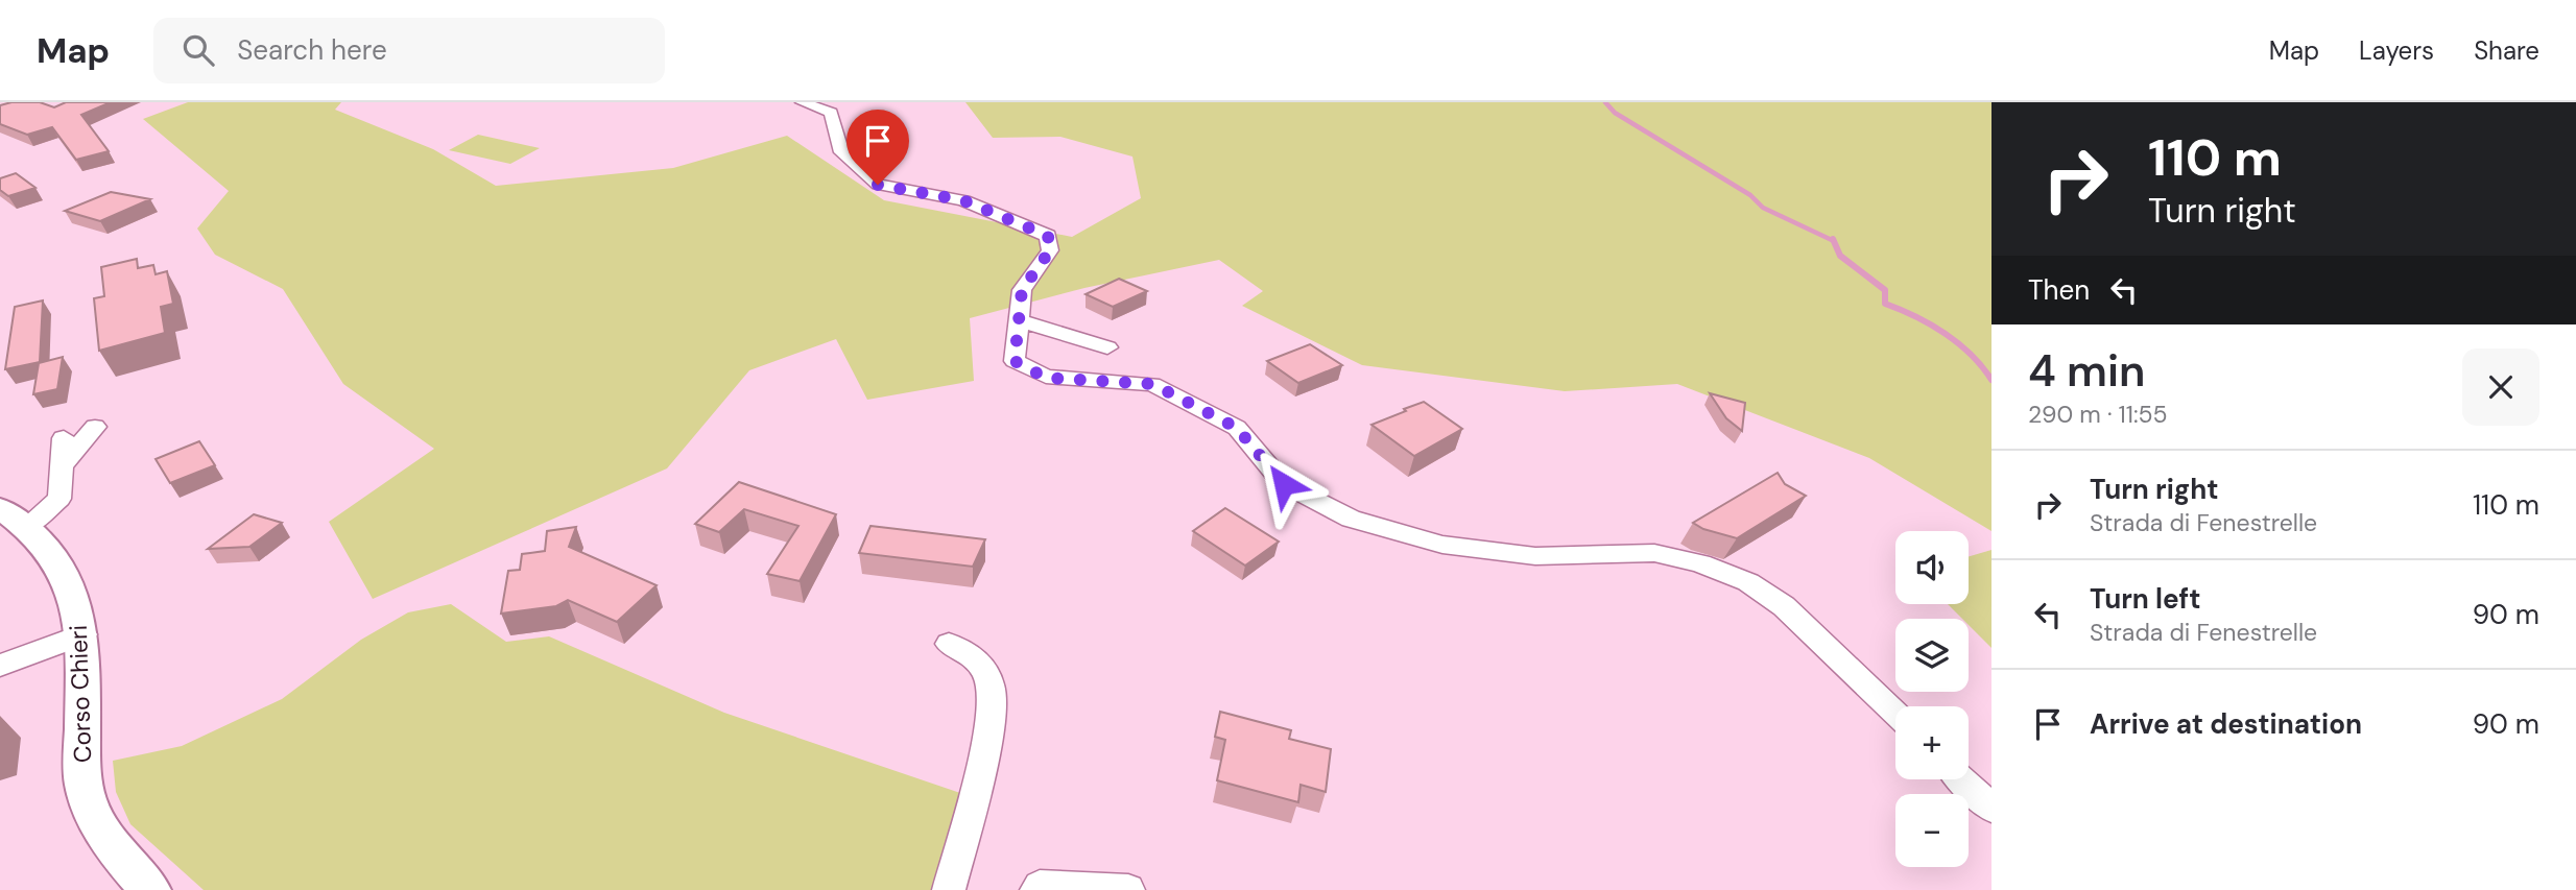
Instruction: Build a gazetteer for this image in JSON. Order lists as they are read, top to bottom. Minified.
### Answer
{"streets":{"main road":["Corso Chieri"]},"page":{"header":"Map","search":"Search here","nav":["Map","Layers","Share"],"turn":["110 m","Turn right"],"then":"Then","heading":["4 min","290 m · 11:55"],"list":[{"name":"Turn right","note":"Strada di Fenestrelle","value":"110 m"},{"name":"Turn left","note":"Strada di Fenestrelle","value":"90 m"},{"name":"Arrive at destination","value":"90 m"}],"map_buttons":["+","−"]}}
